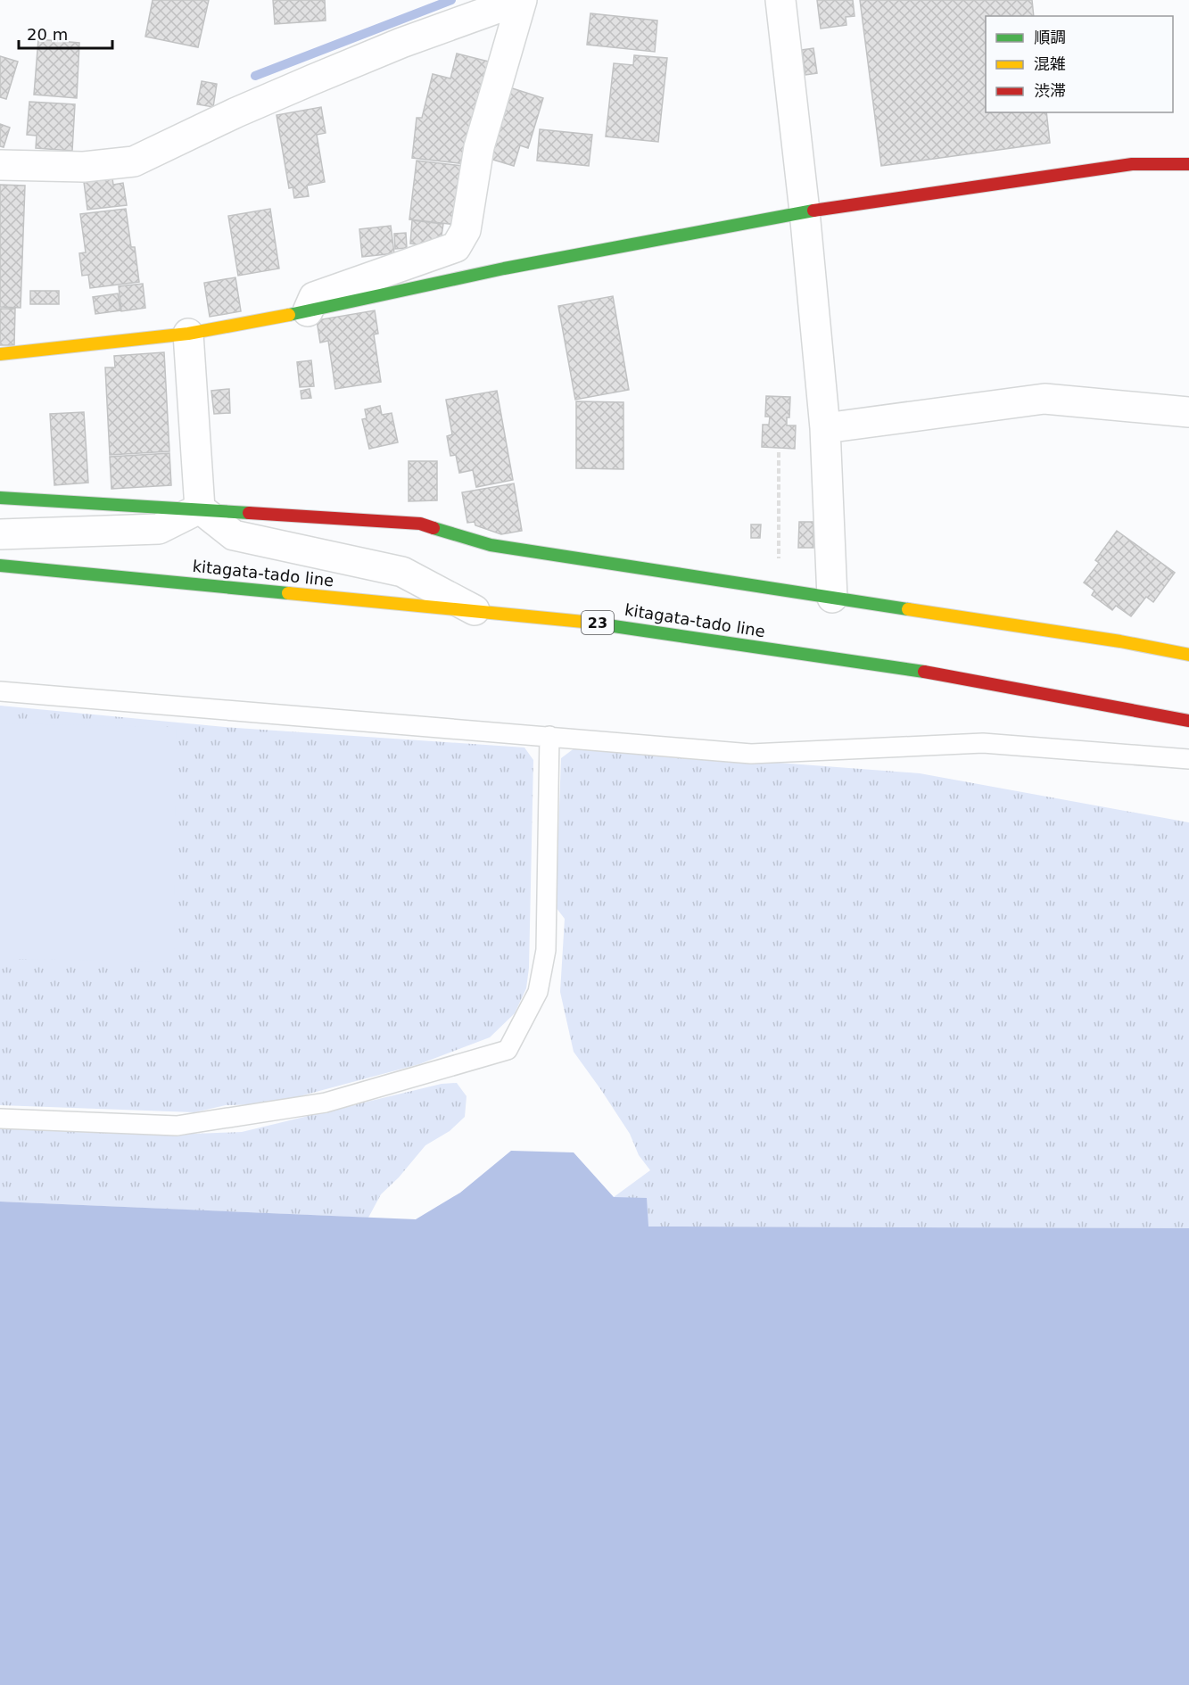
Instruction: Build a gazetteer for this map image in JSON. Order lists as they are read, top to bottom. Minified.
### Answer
{"streets":{"street":["kitagata-tado line","23"]},"legend":["順調","混雑","渋滞"],"scale_bar":"20 m"}
